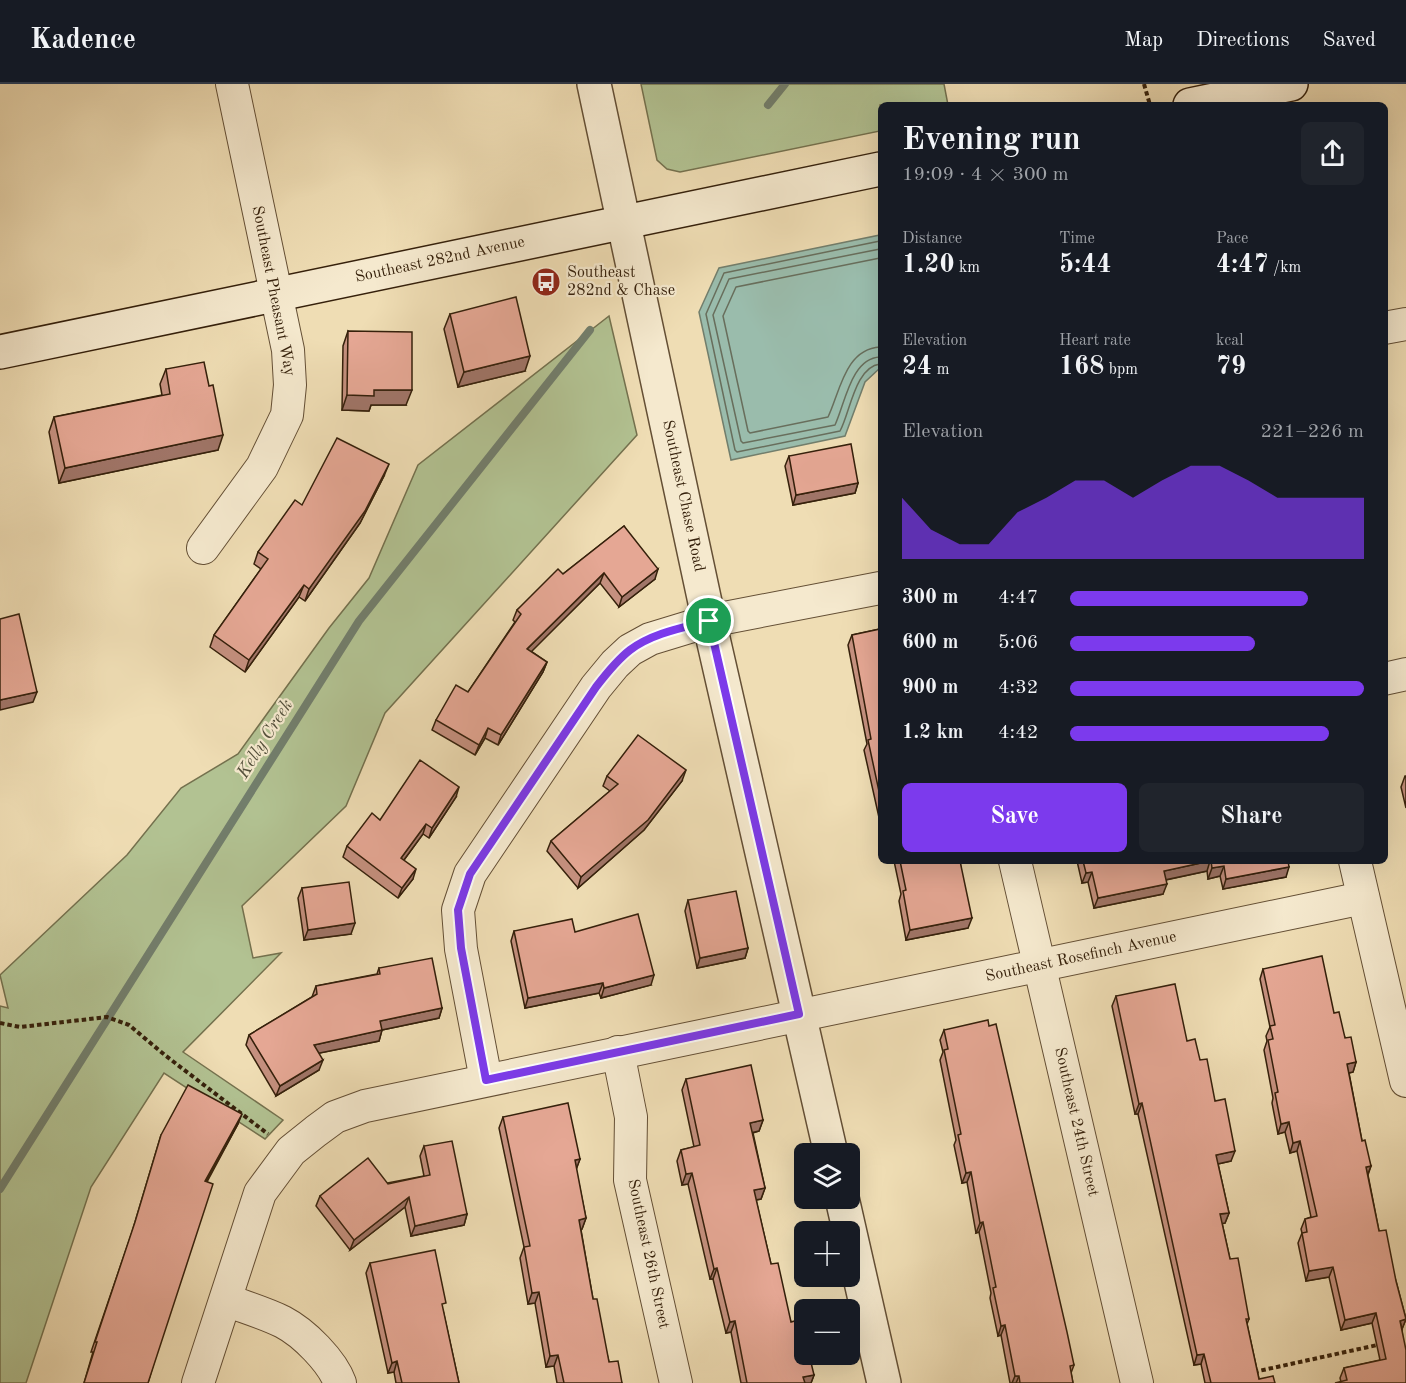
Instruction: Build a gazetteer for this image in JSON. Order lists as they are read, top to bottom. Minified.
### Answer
{"streets":{"street":["Southeast 282nd Avenue","Southeast Pheasant Way","Southeast Chase Road","Southeast Rosefinch Avenue","Southeast 24th Street","Southeast 26th Street"]},"crossings":[["Southeast 282nd Avenue","Southeast Pheasant Way"],["Southeast 282nd Avenue","Southeast Chase Road"],["Southeast Chase Road","Southeast Rosefinch Avenue"],["Southeast Rosefinch Avenue","Southeast 24th Street"],["Southeast Rosefinch Avenue","Southeast 26th Street"]],"water":["Kelly Creek"],"places":{"bus stop":["Southeast 282nd & Chase"]},"page":{"header":"Kadence","nav":["Map","Directions","Saved"],"heading":["Evening run","19:09 · 4 × 300 m"],"stats":[["Distance","1.20 km"],["Time","5:44"],["Pace","4:47 /km"],["Elevation","24 m"],["Heart rate","168 bpm"],["kcal","79"]],"chart":["Elevation","221–226 m"],"list":[{"name":"300 m","note":"4:47"},{"name":"600 m","note":"5:06"},{"name":"900 m","note":"4:32"},{"name":"1.2 km","note":"4:42"}],"buttons":["Save","Share"],"map_buttons":["+","−"]}}
